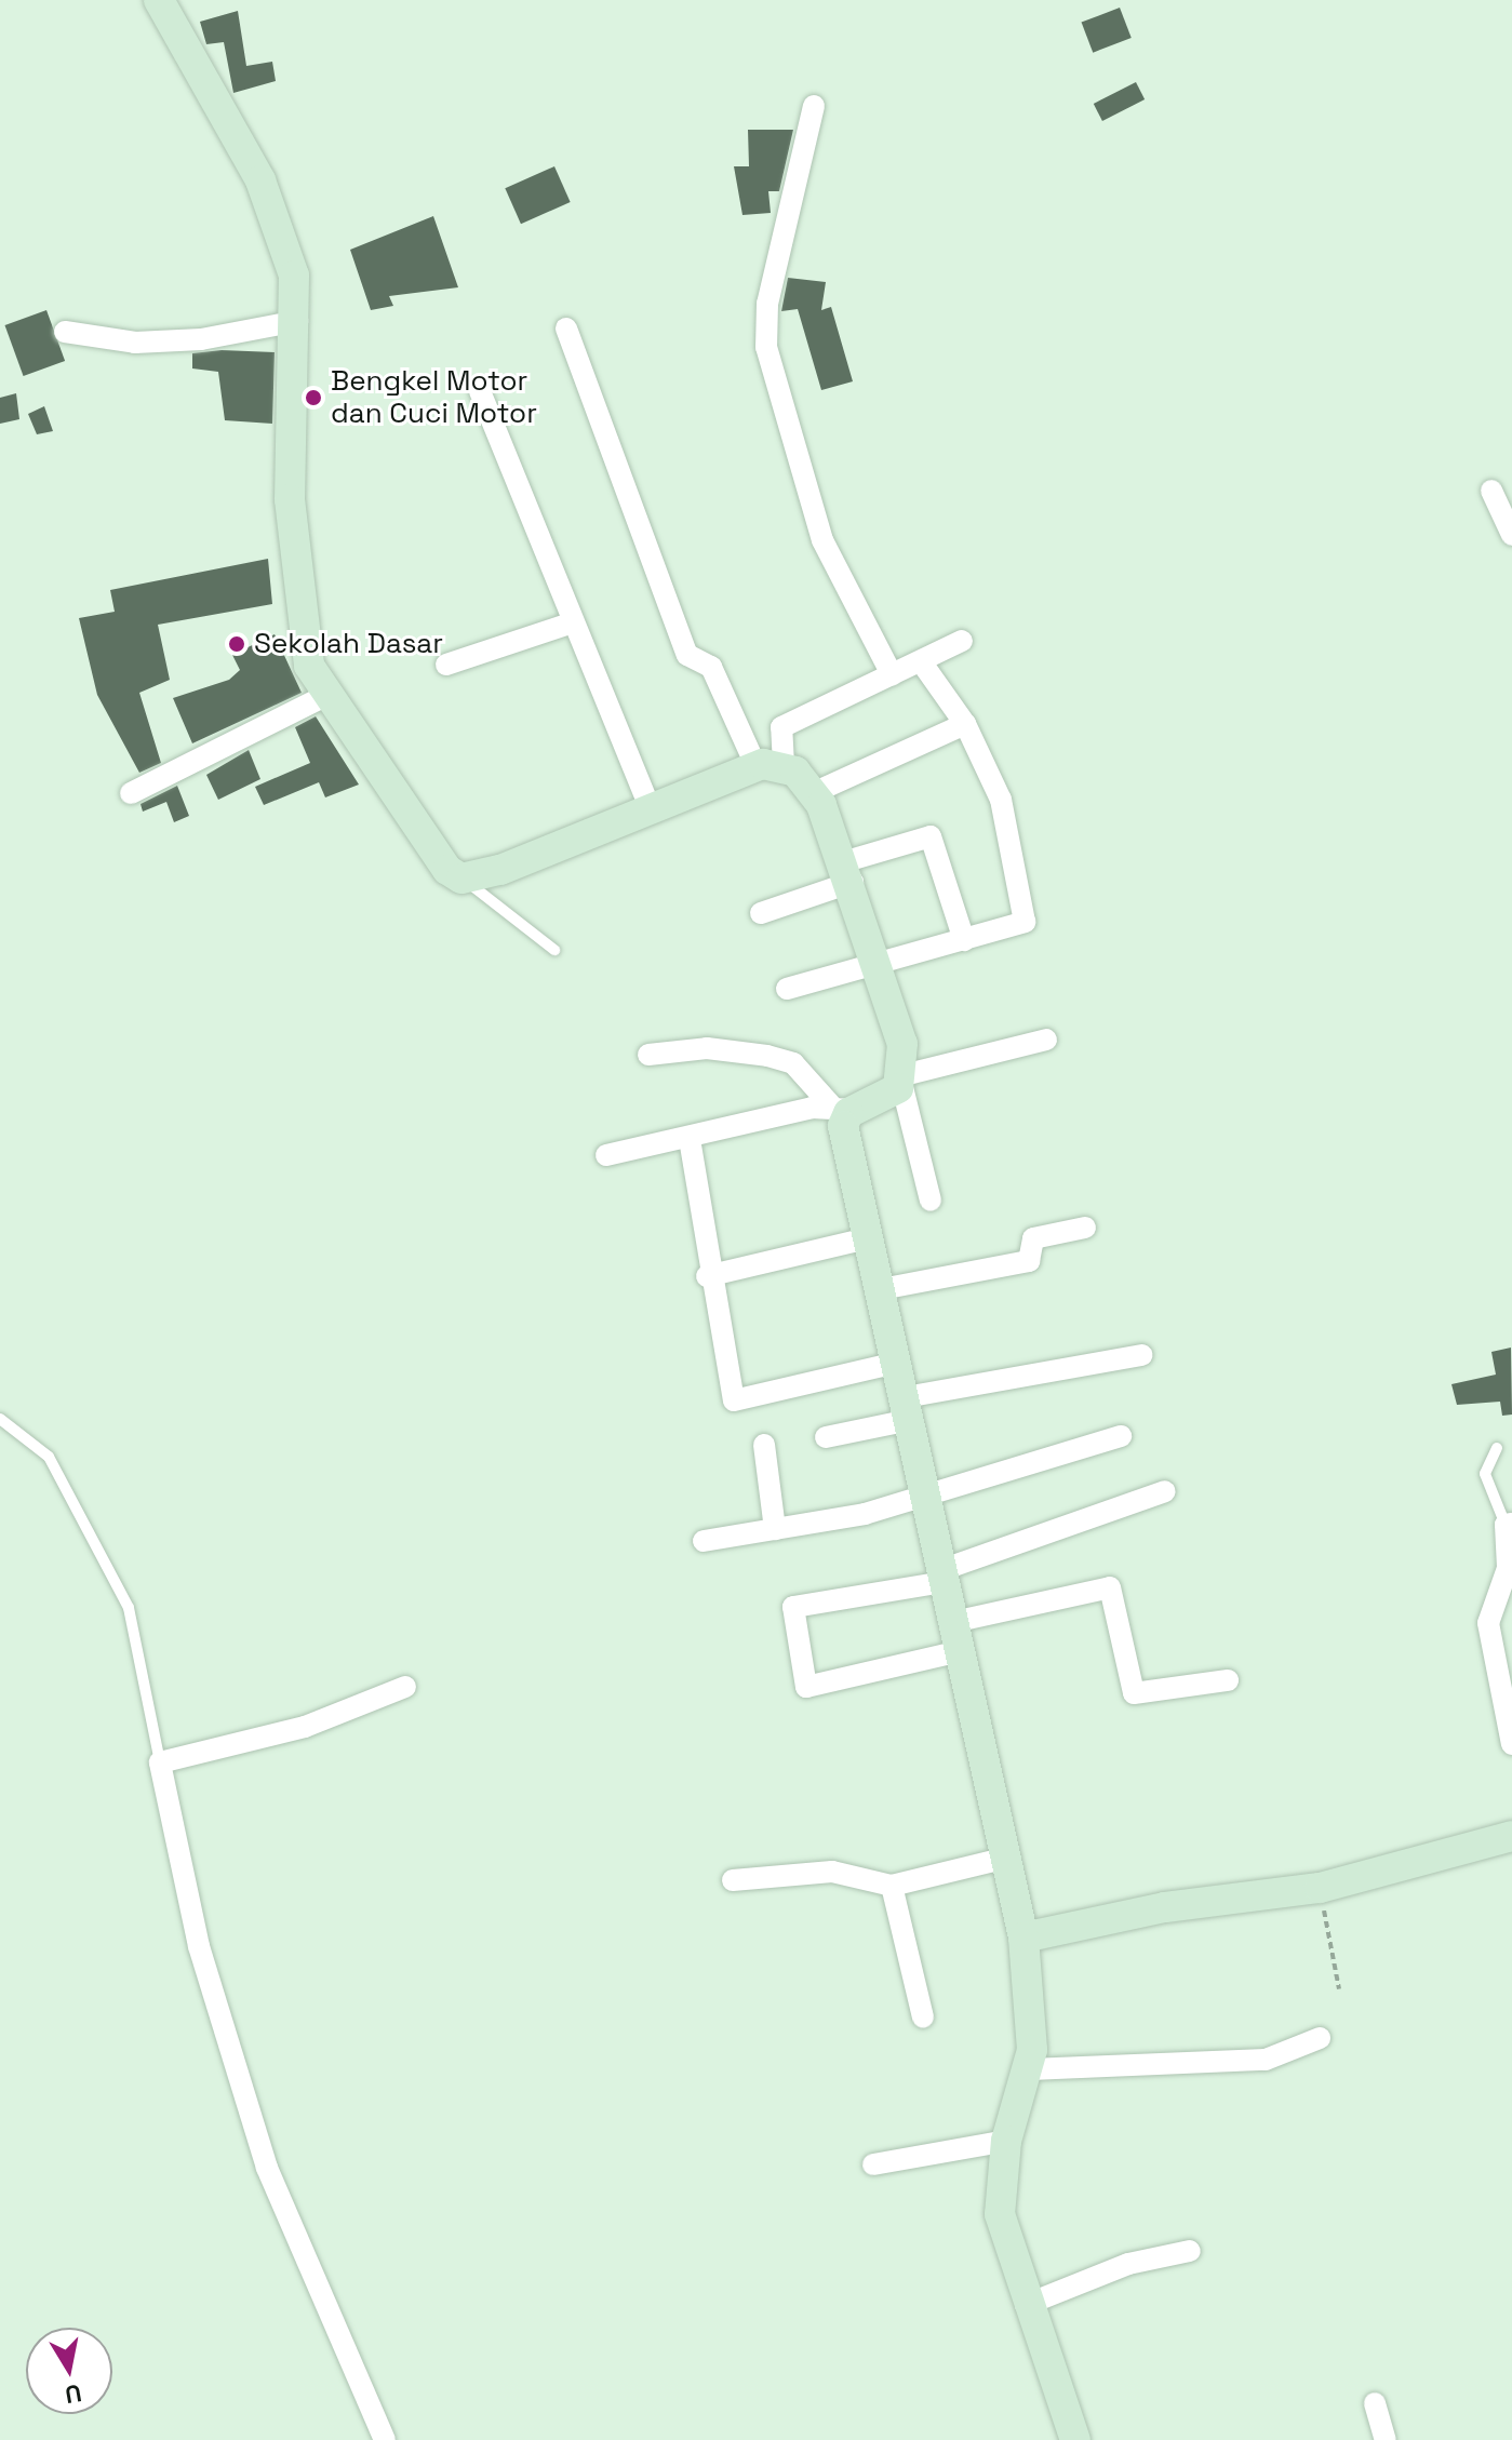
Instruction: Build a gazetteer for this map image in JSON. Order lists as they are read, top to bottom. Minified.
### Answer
{"places":["Bengkel Motor dan Cuci Motor","Sekolah Dasar"],"north":"bottom"}
